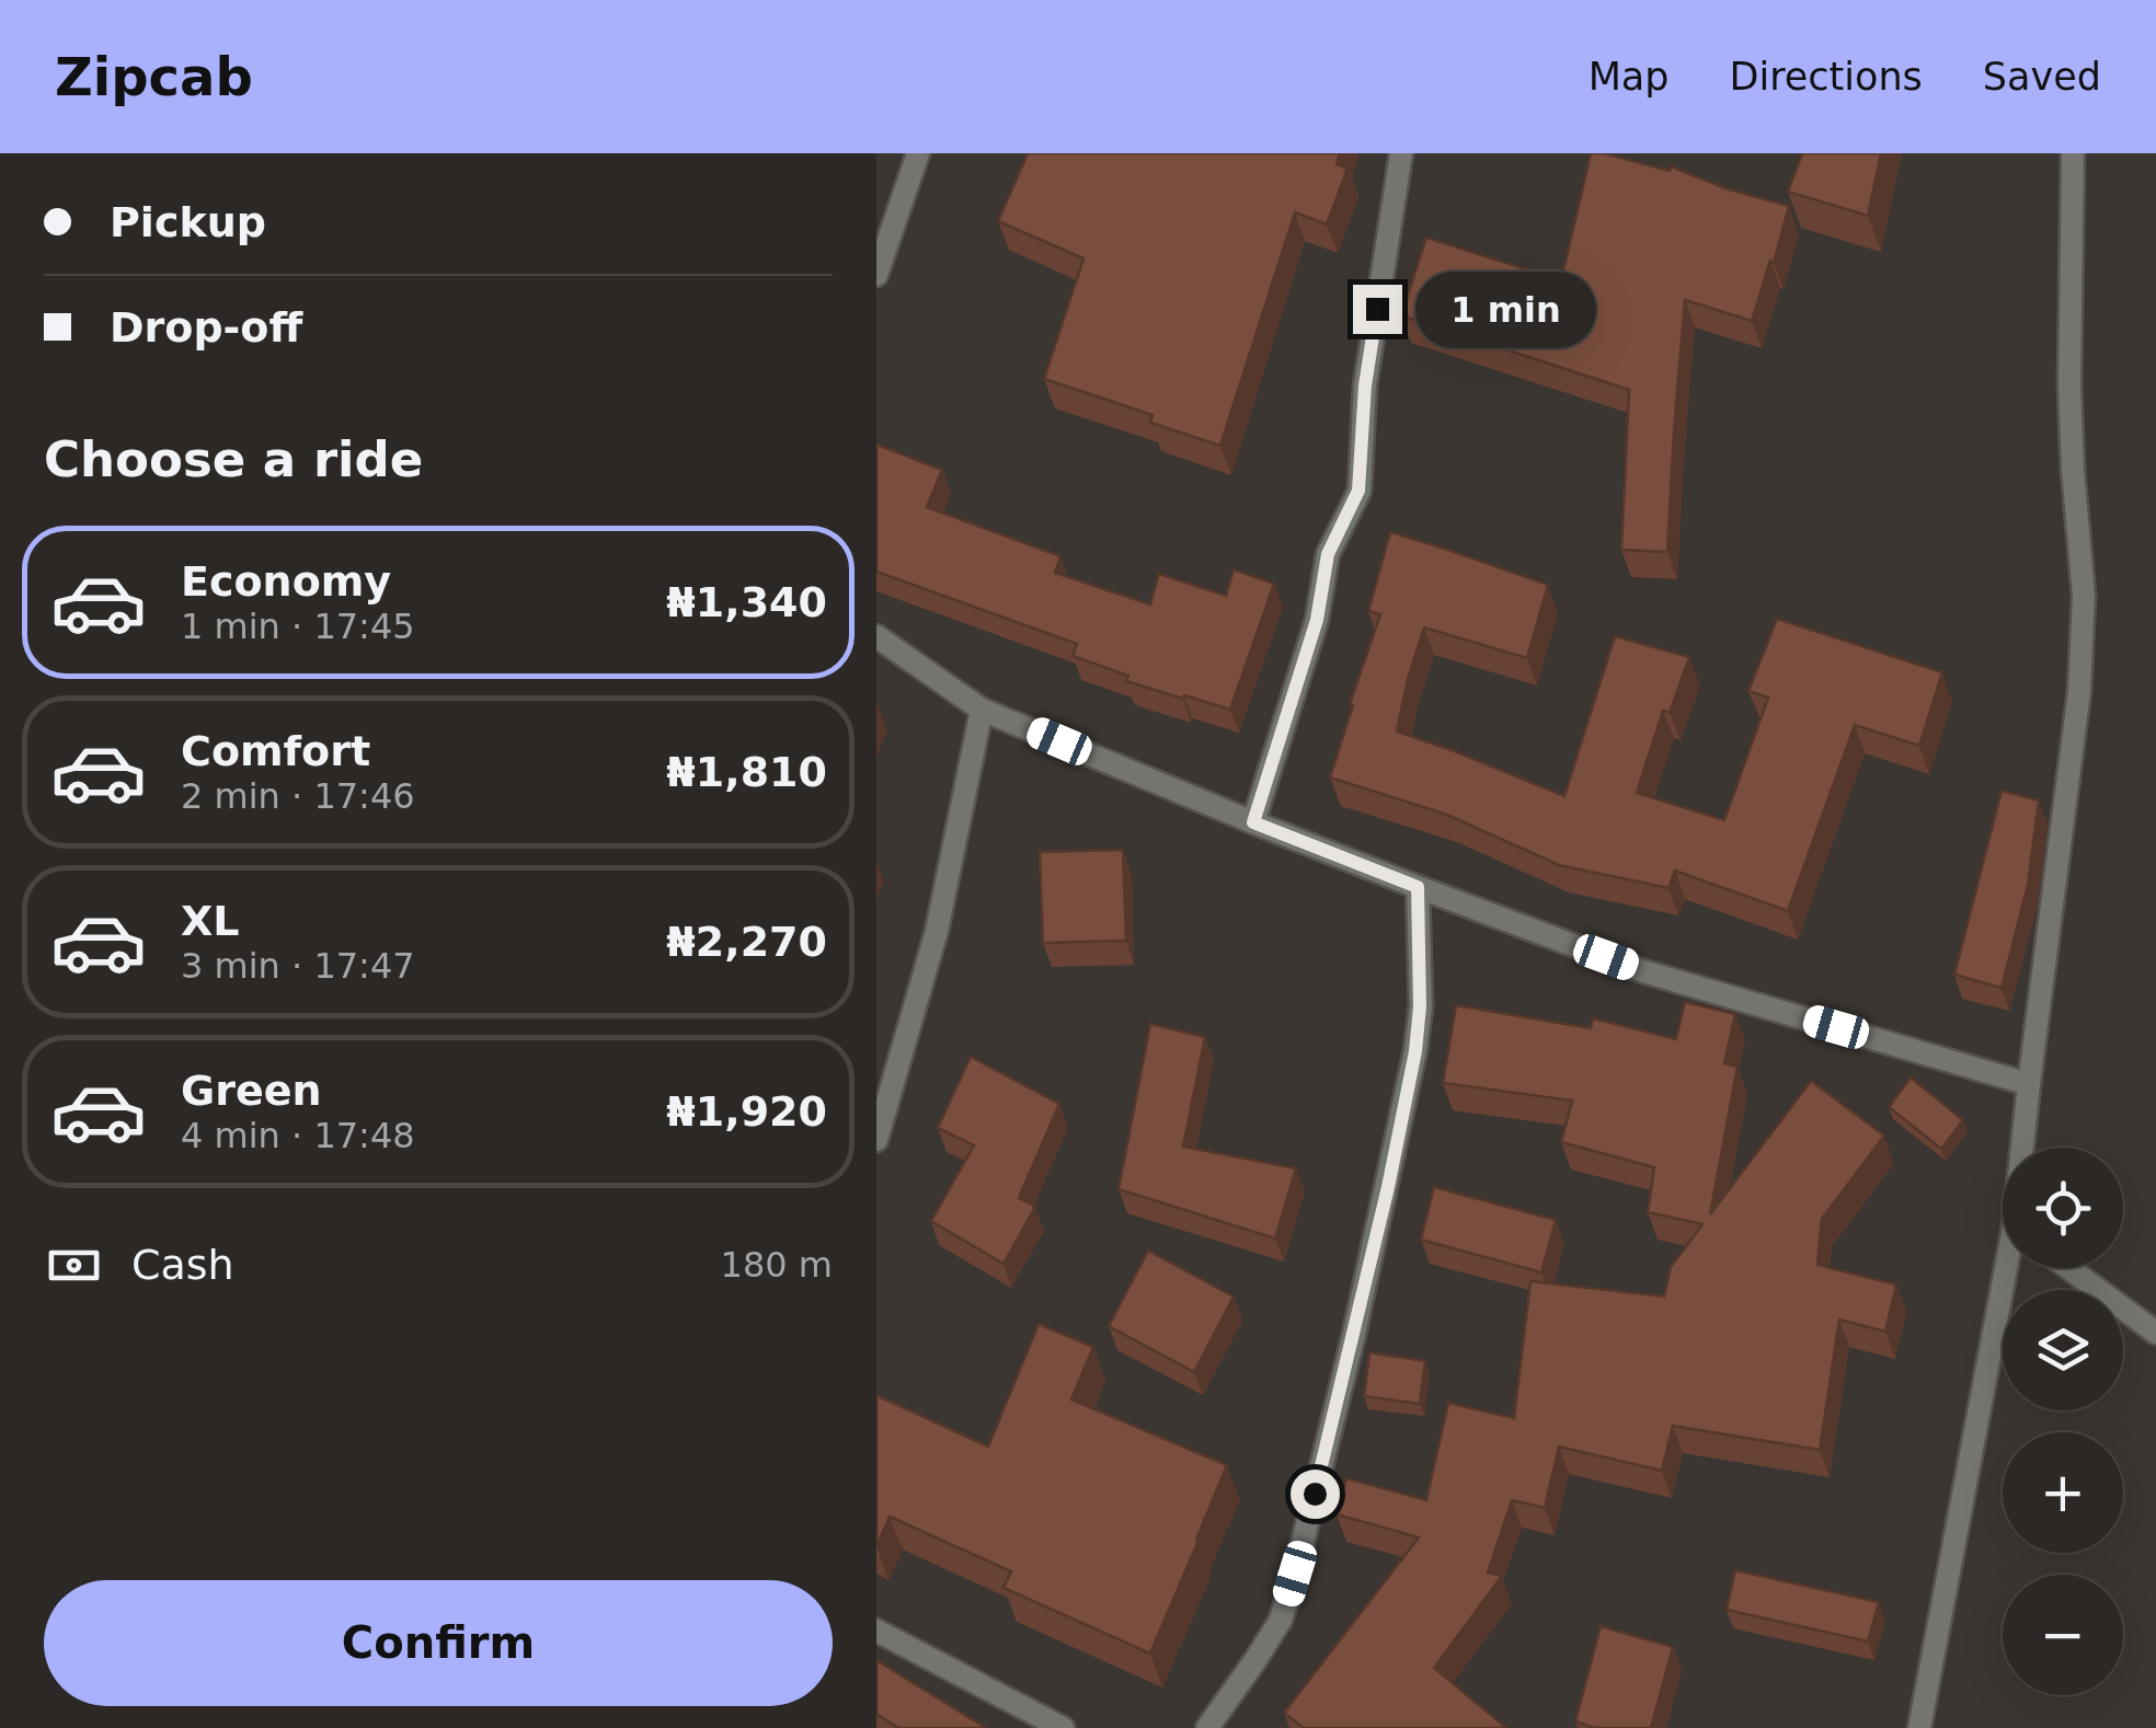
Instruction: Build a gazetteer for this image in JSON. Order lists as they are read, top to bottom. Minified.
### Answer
{"page":{"header":"Zipcab","nav":["Map","Directions","Saved"],"banner":["Pickup","Drop-off"],"bubble":"1 min","heading":"Choose a ride","list":[{"name":"Economy","note":"1 min · 17:45","value":"₦1,340"},{"name":"Comfort","note":"2 min · 17:46","value":"₦1,810"},{"name":"XL","note":"3 min · 17:47","value":"₦2,270"},{"name":"Green","note":"4 min · 17:48","value":"₦1,920"}],"map_buttons":["+","−"],"pay":["Cash","180 m"],"buttons":"Confirm"}}
